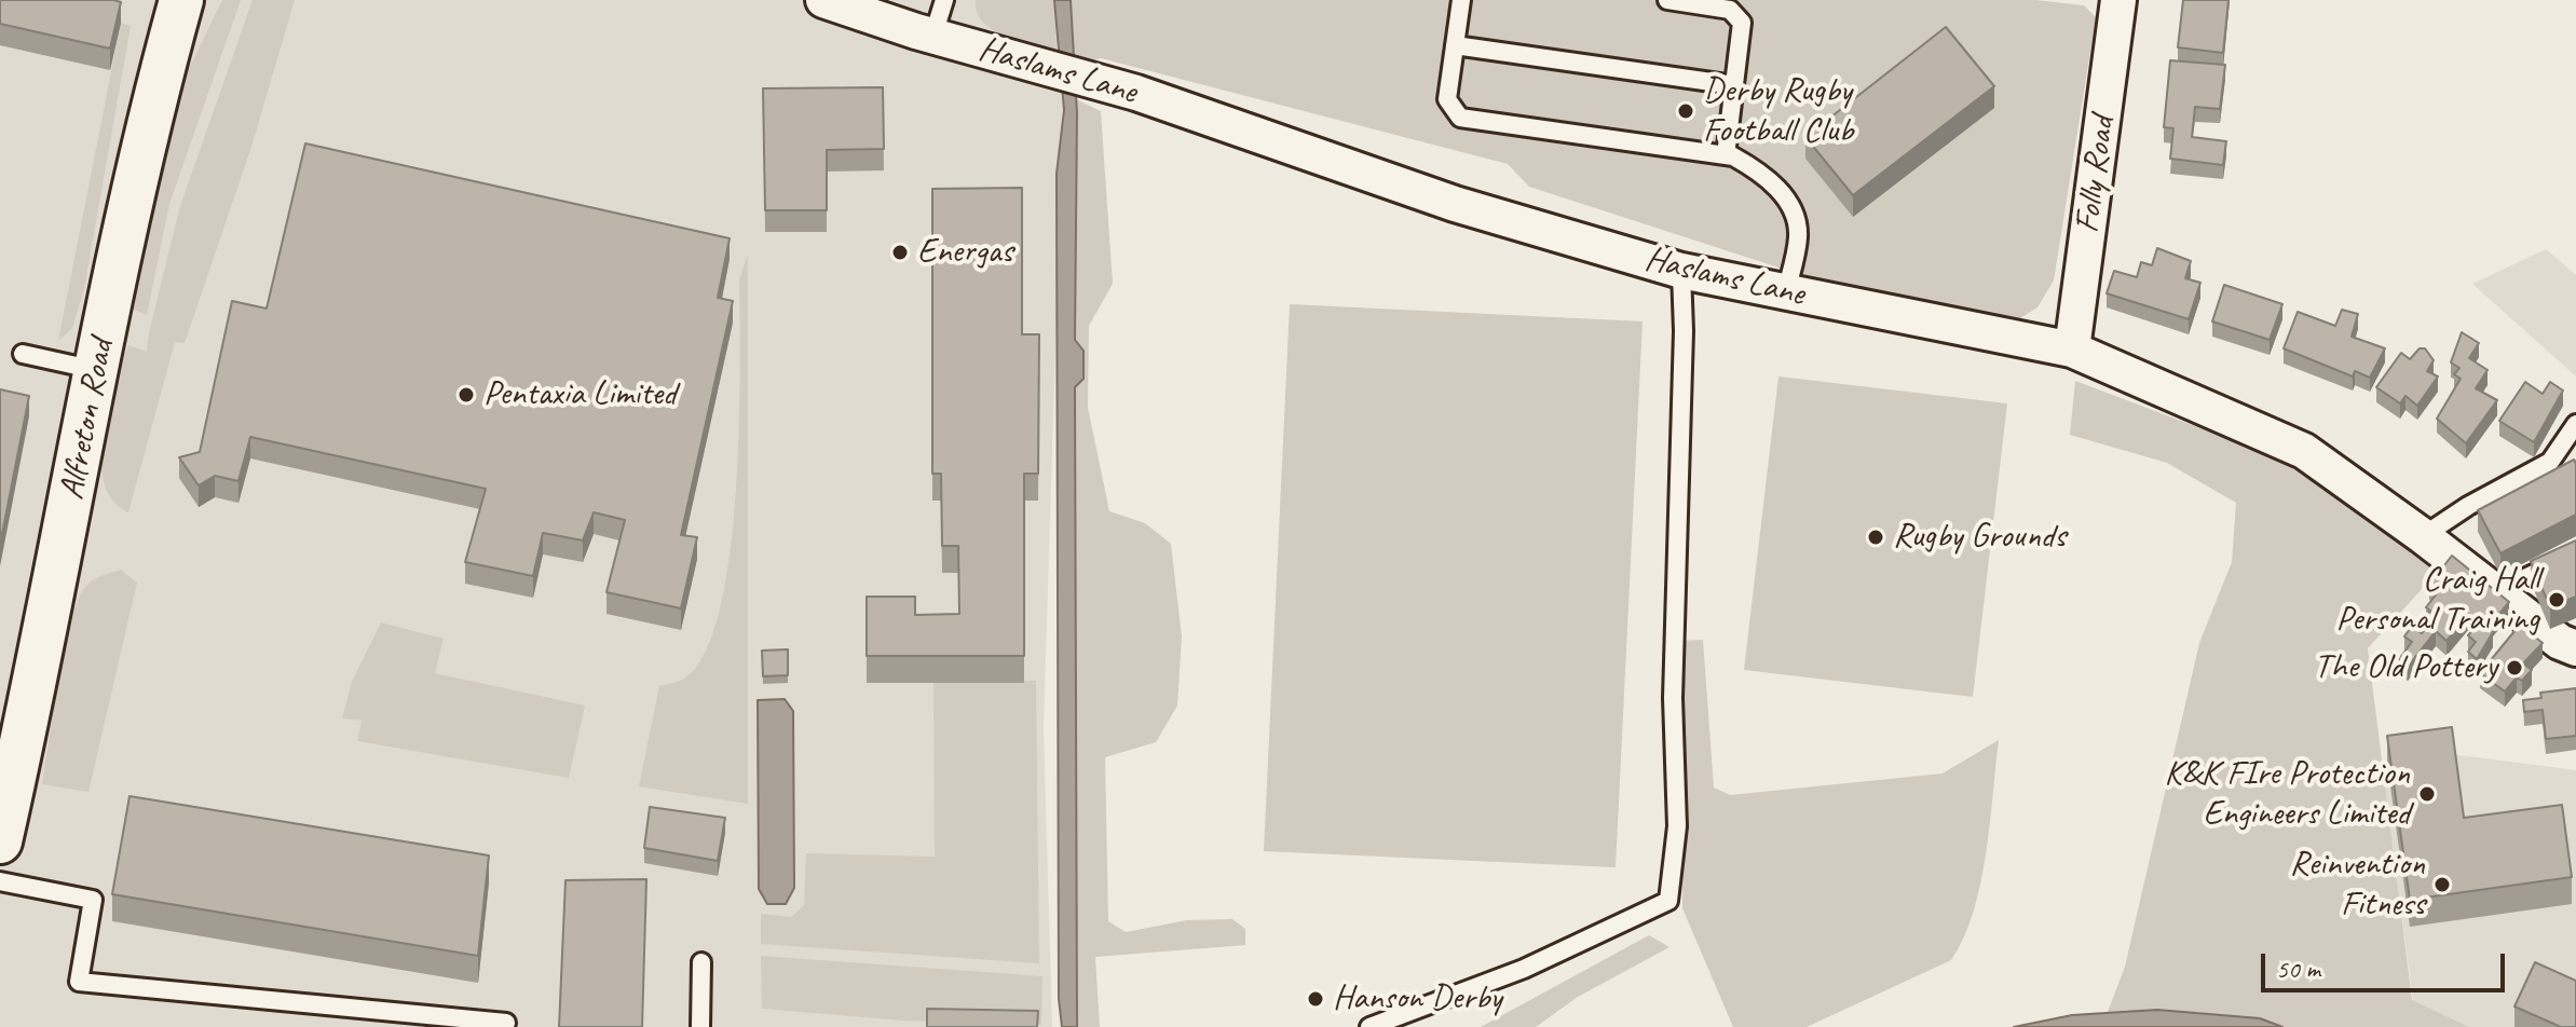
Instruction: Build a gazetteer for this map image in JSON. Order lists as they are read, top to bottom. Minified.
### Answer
{"streets":{"street":["Haslams Lane","Folly Road","Alfreton Road"]},"crossings":[["Haslams Lane","Folly Road"]],"places":["Derby Rugby Football Club","Energas","Pentaxia Limited","Rugby Grounds","Craig Hall Personal Training","The Old Pottery","K&K FIre Protection Engineers Limited","Reinvention Fitness","Hanson Derby"],"scale_bar":"50 m"}
